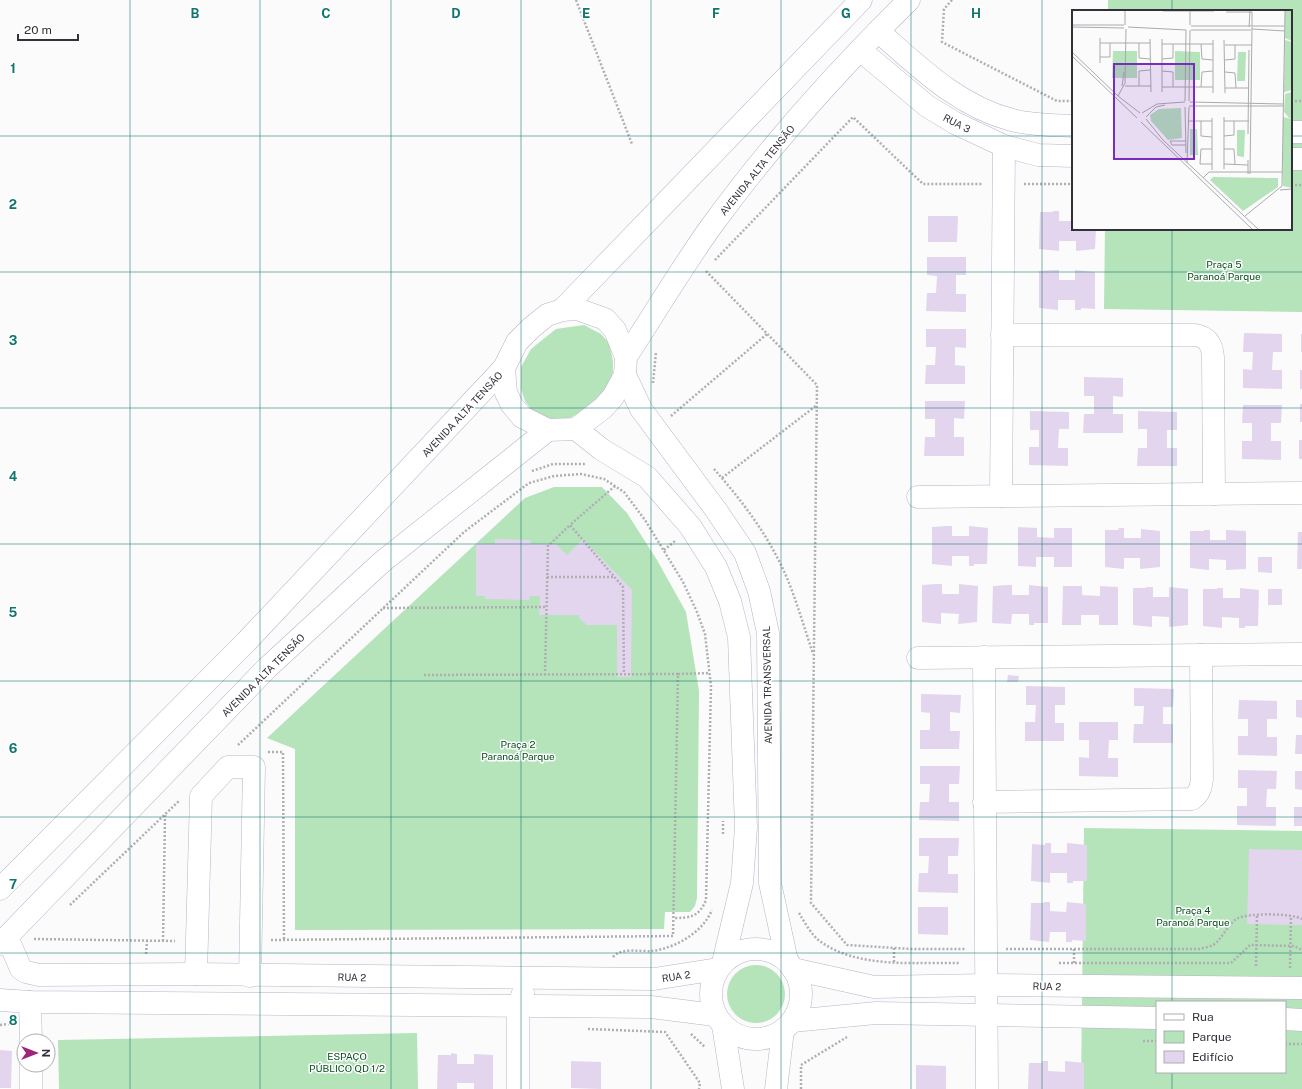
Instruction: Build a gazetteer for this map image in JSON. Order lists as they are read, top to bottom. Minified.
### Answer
{"streets":{"street":["RUA 3","AVENIDA ALTA TENSĀO","AVENIDA ALTA TENSÃO","AVENIDA TRANSVERSAL","RUA 2"]},"crossings":[["RUA 3","AVENIDA ALTA TENSĀO"],["AVENIDA ALTA TENSĀO","AVENIDA ALTA TENSÃO"],["AVENIDA ALTA TENSĀO","AVENIDA TRANSVERSAL"],["AVENIDA ALTA TENSÃO","AVENIDA TRANSVERSAL"],["AVENIDA ALTA TENSÃO","RUA 2"],["AVENIDA TRANSVERSAL","RUA 2"]],"parks":["Praça 5 Paranoá Parque","Praça 2 Paranoá Parque","Praça 4 Paranoá Parque","ESPAÇO PÚBLICO QD 1/2"],"legend":["Rua","Parque","Edifício"],"scale_bar":"20 m","north":"right","grid":{"columns":["B","C","D","E","F","G","H"],"rows":["1","2","3","4","5","6","7","8"]}}
